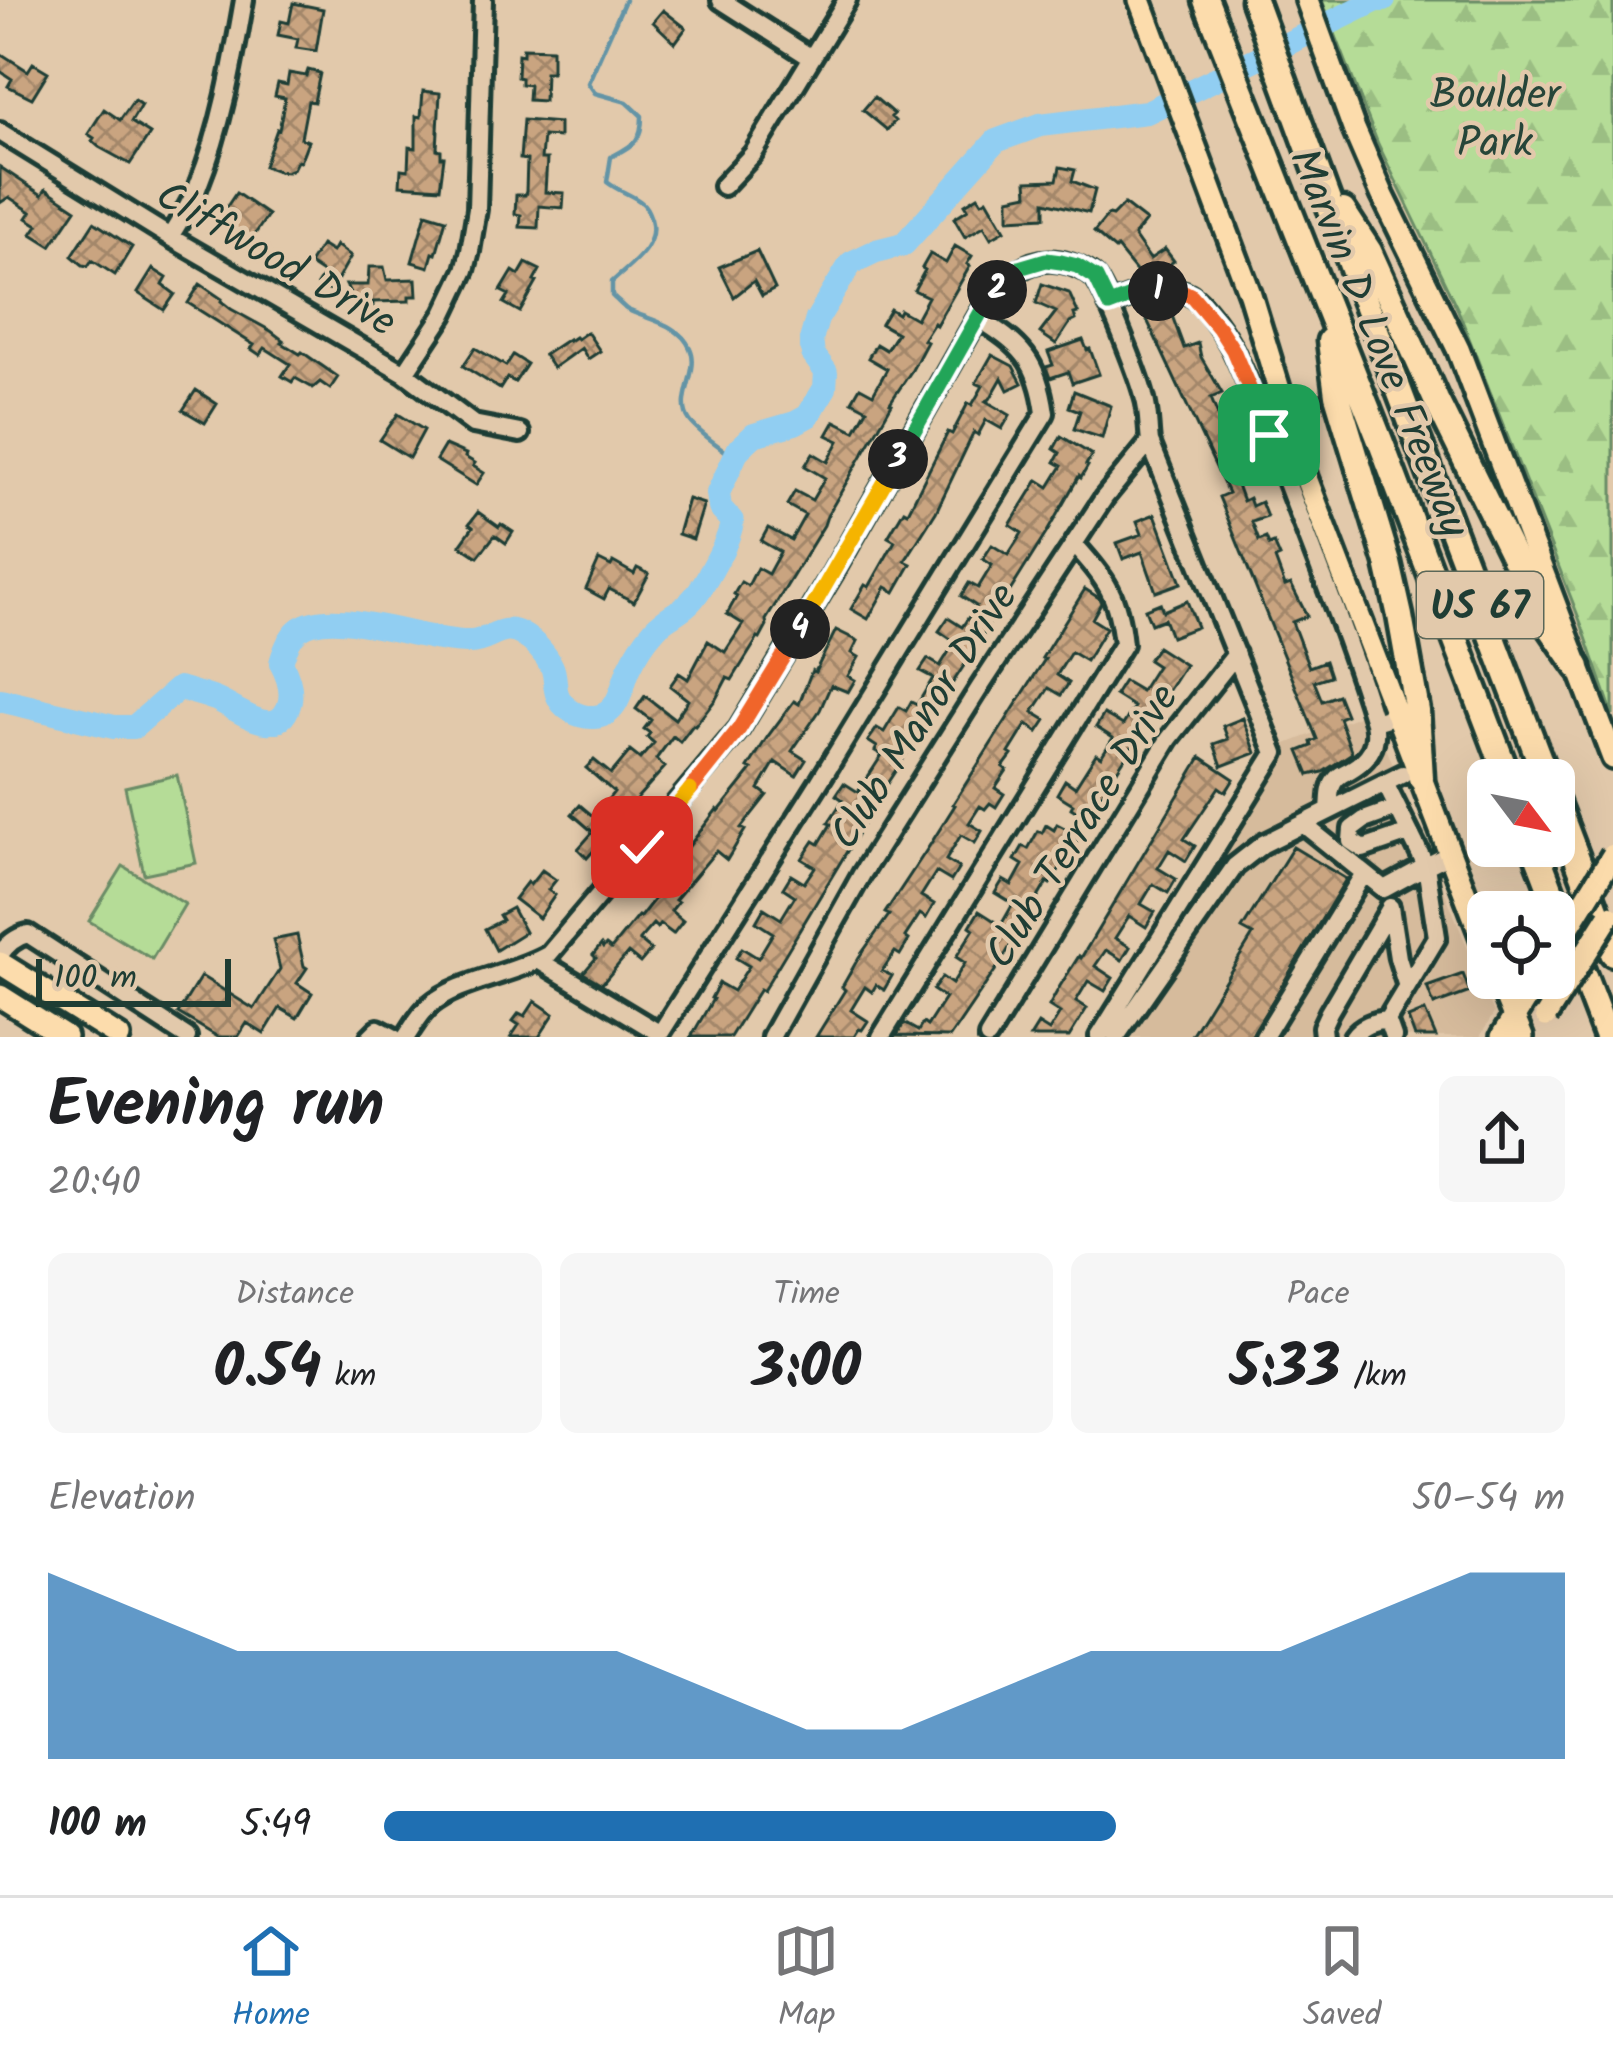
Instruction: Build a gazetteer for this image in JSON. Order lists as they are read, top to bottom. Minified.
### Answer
{"streets":{"highway":["Marvin D Love Freeway","US 67"],"street":["Cliffwood Drive","Club Manor Drive","Club Terrace Drive"]},"parks":["Boulder Park"],"scale_bar":"100 m","north":"bottom right","page":{"pins":["2","1","3","4"],"scale":"100 m","heading":["Evening run","20:40"],"stats":[["Distance","0.54 km"],["Time","3:00"],["Pace","5:33 /km"]],"chart":["Elevation","50–54 m"],"list":[{"name":"100 m","note":"5:49"}],"tabs":["Home","Map","Saved"]}}
